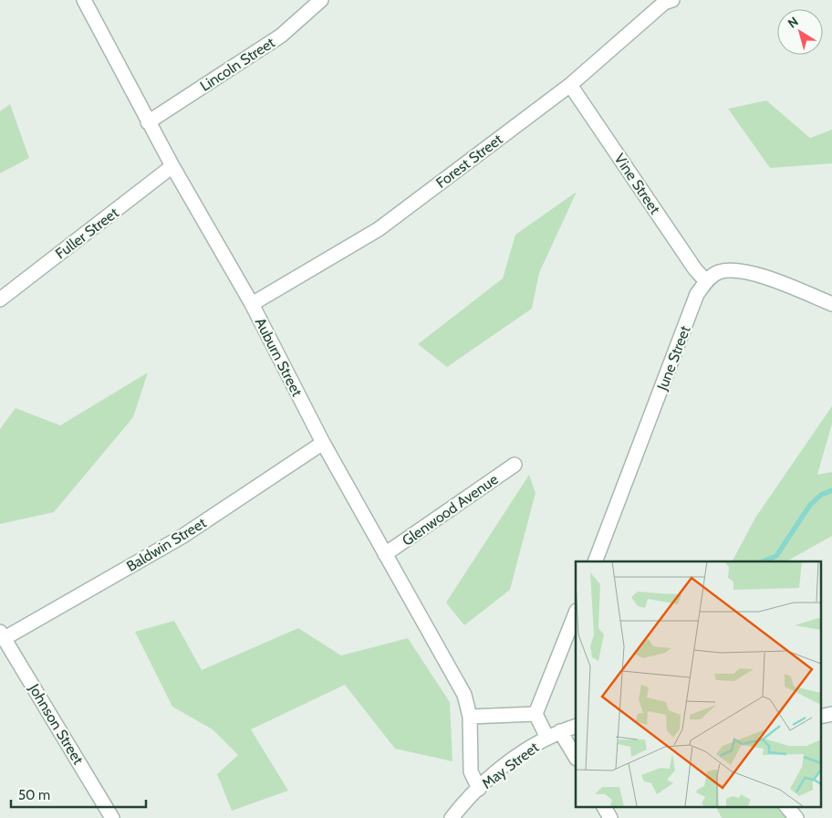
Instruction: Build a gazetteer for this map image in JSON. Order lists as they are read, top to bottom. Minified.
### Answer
{"streets":{"street":["Lincoln Street","Forest Street","Vine Street","Fuller Street","Auburn Street","June Street","Glenwood Avenue","Baldwin Street","Johnson Street","May Street"]},"crossings":[["Lincoln Street","Auburn Street"],["Forest Street","Vine Street"],["Forest Street","Auburn Street"],["Vine Street","June Street"],["Fuller Street","Auburn Street"],["Auburn Street","Glenwood Avenue"],["Auburn Street","Baldwin Street"],["Auburn Street","May Street"],["Baldwin Street","Johnson Street"]],"scale_bar":"50 m","north":"top left"}
